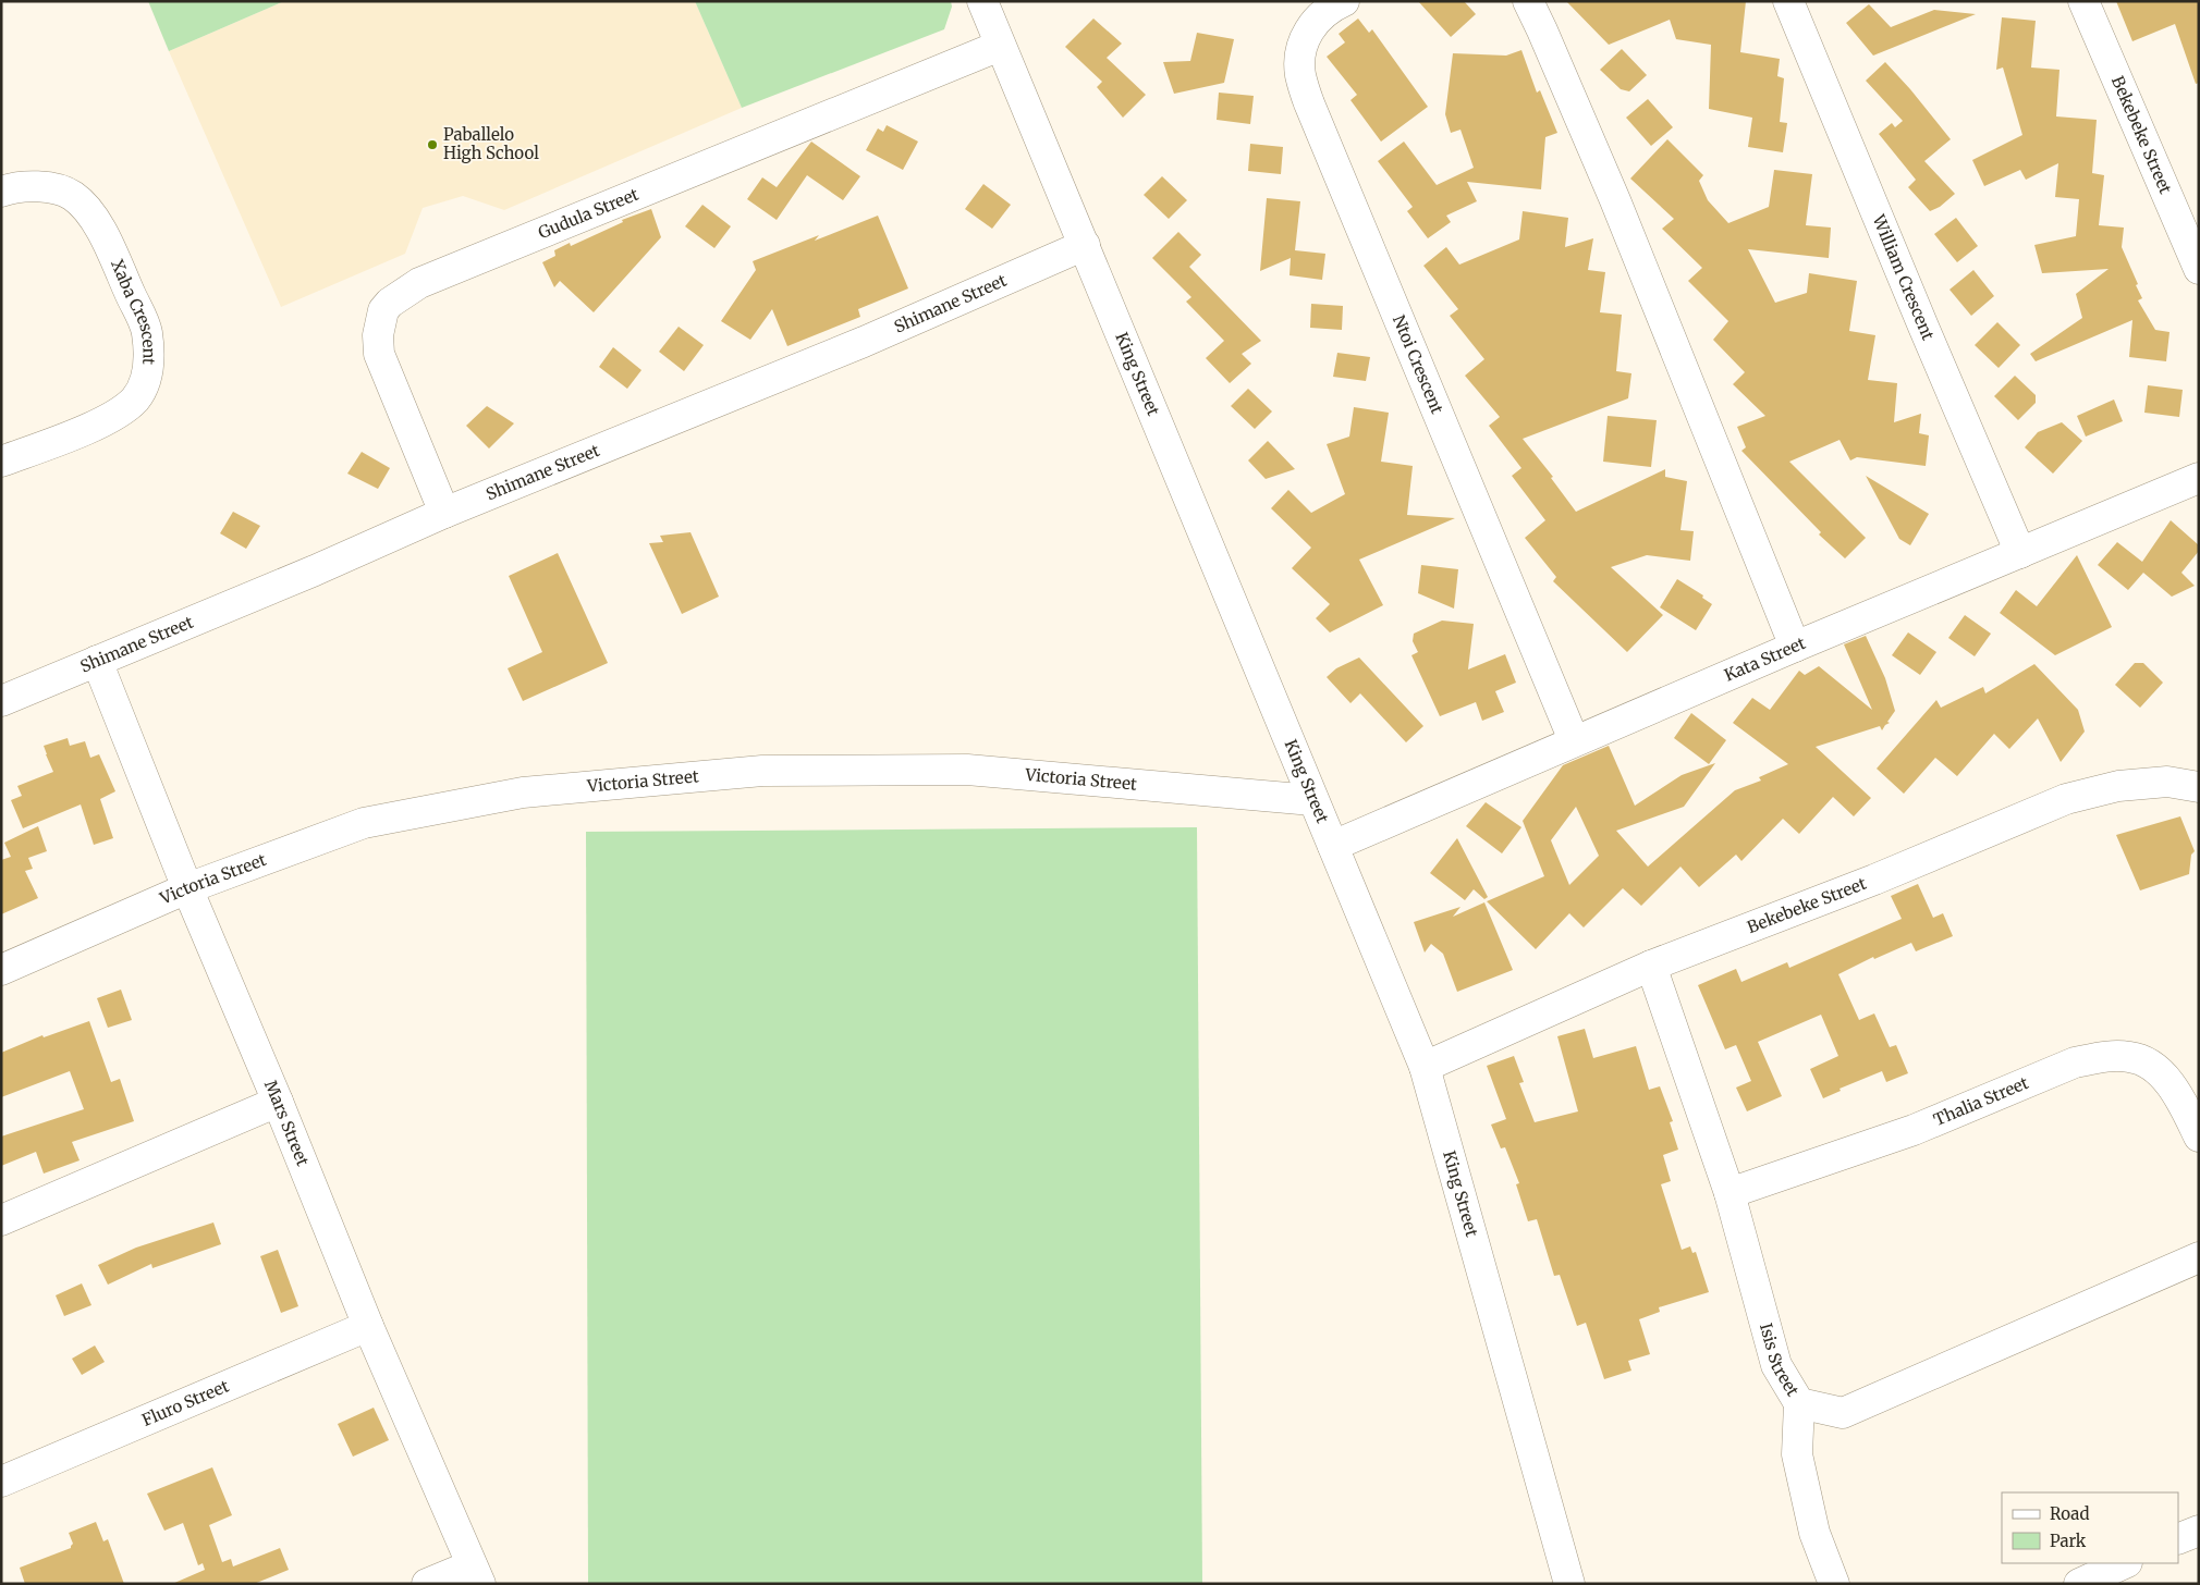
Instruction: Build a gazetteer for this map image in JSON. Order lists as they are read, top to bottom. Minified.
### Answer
{"streets":{"street":["Bekebeke Street","Gudula Street","William Crescent","Shimane Street","Xaba Crescent","Ntoi Crescent","King Street","Kata Street","Victoria Street","Thalia Street","Mars Street","Isis Street","Fluro Street"]},"crossings":[["Bekebeke Street","King Street"],["Bekebeke Street","Isis Street"],["Gudula Street","Shimane Street"],["Gudula Street","King Street"],["William Crescent","Kata Street"],["Shimane Street","King Street"],["Shimane Street","Mars Street"],["Ntoi Crescent","Kata Street"],["King Street","Kata Street"],["King Street","Victoria Street"],["Victoria Street","Mars Street"],["Thalia Street","Isis Street"],["Mars Street","Fluro Street"]],"places":["Paballelo High School"],"legend":["Road","Park"]}
